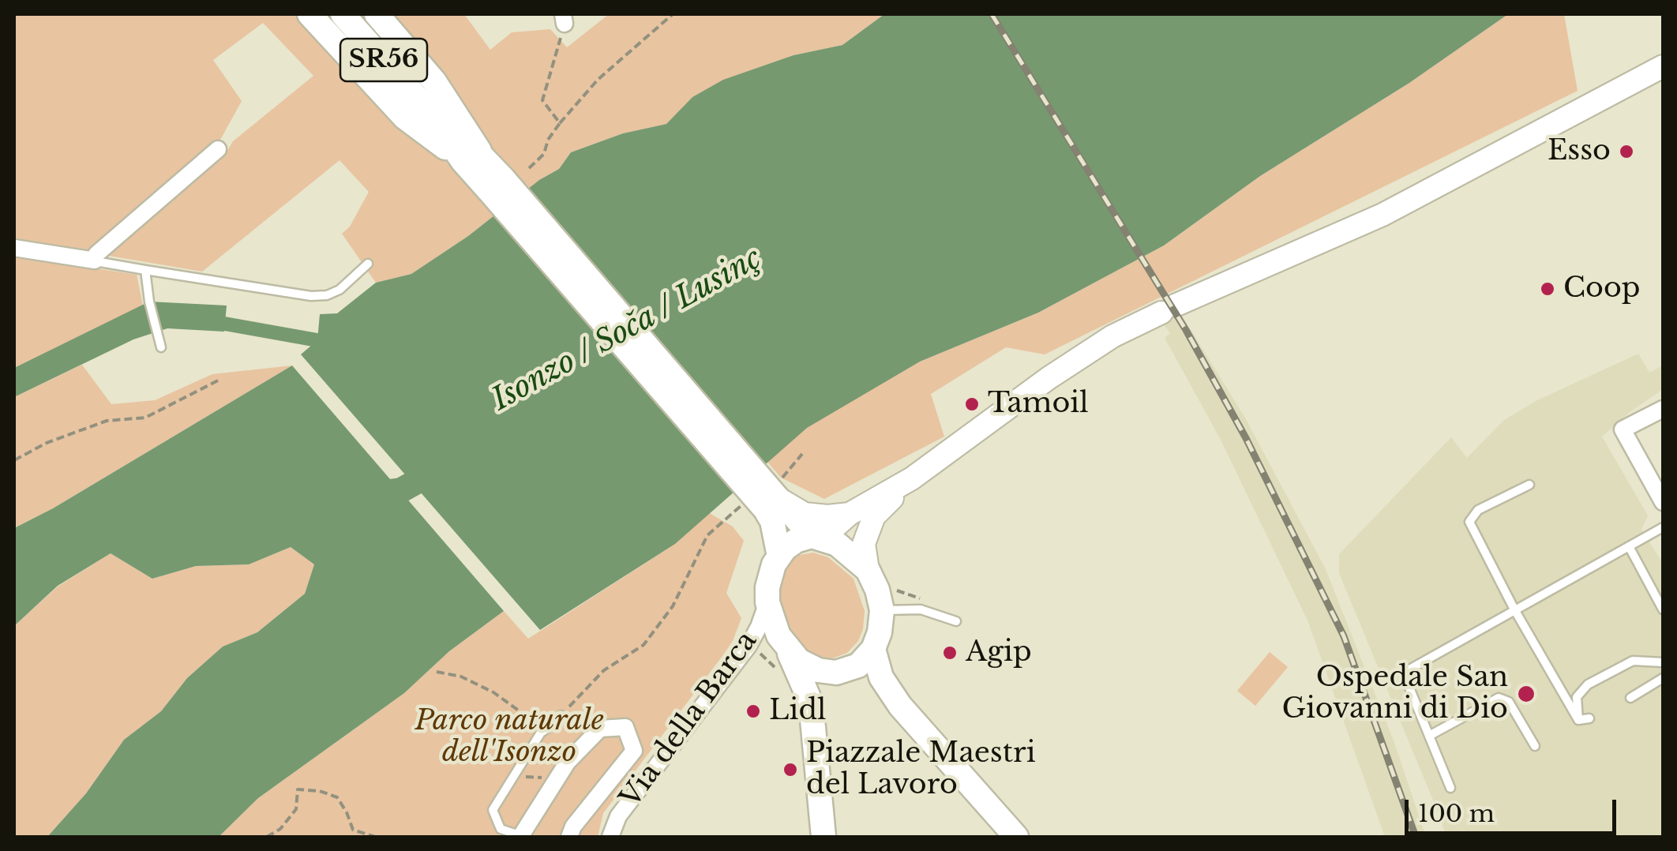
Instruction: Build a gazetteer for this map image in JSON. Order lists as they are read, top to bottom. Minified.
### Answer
{"streets":{"main road":["SR56"],"street":["Via della Barca"]},"crossings":[["SR56","Via della Barca"]],"water":["Isonzo / Soča / Lusinç"],"parks":["Parco naturale dell'Isonzo"],"places":["Esso","Coop","Tamoil","Agip","Ospedale San Giovanni di Dio","Lidl","Piazzale Maestri del Lavoro"],"scale_bar":"100 m"}
